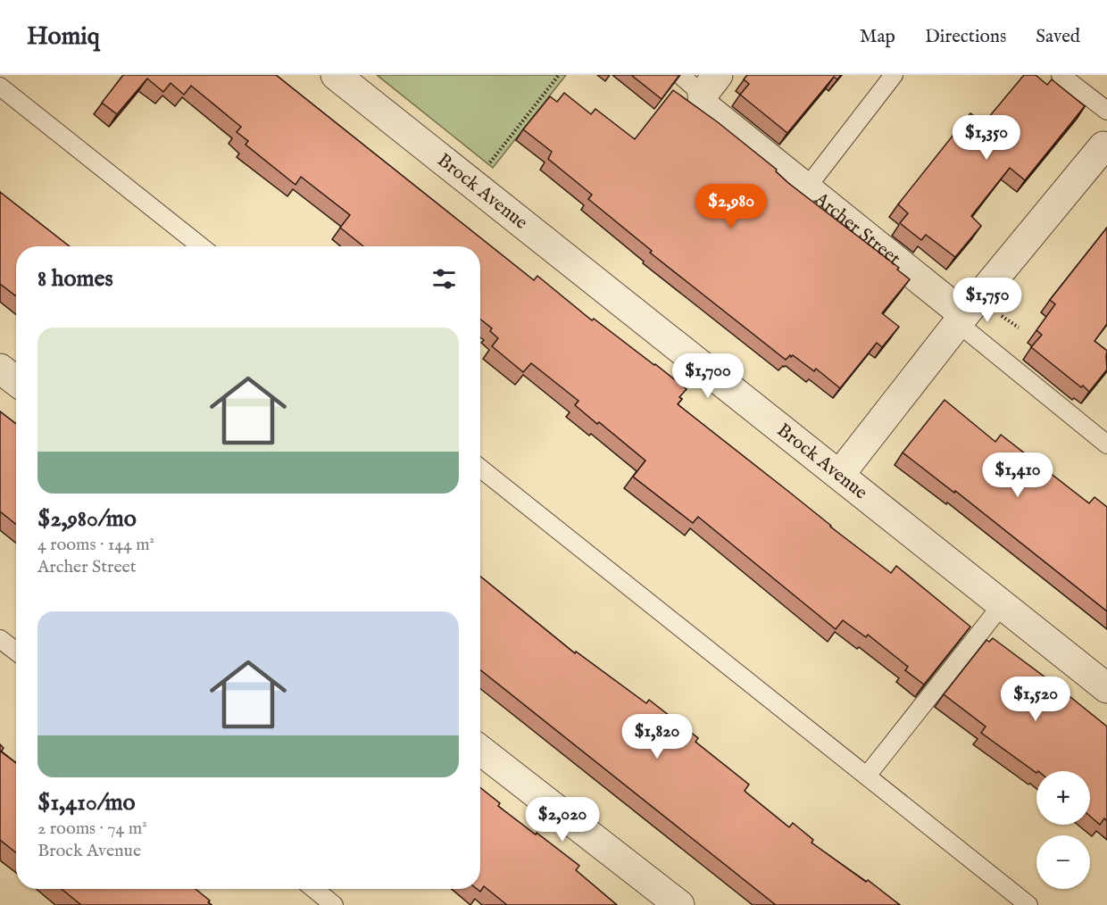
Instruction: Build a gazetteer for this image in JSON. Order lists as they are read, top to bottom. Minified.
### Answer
{"streets":{"street":["Brock Avenue","Archer Street"]},"page":{"header":"Homiq","nav":["Map","Directions","Saved"],"price":["$1,350","$2,980","$1,750","$1,700","$1,410","$1,520","$1,820","$2,020"],"heading":"8 homes","list":[{"name":"$2,980/mo","note":"4 rooms · 144 m² · Archer Street"},{"name":"$1,410/mo","note":"2 rooms · 74 m² · Brock Avenue"}],"map_buttons":["+","−"]}}
